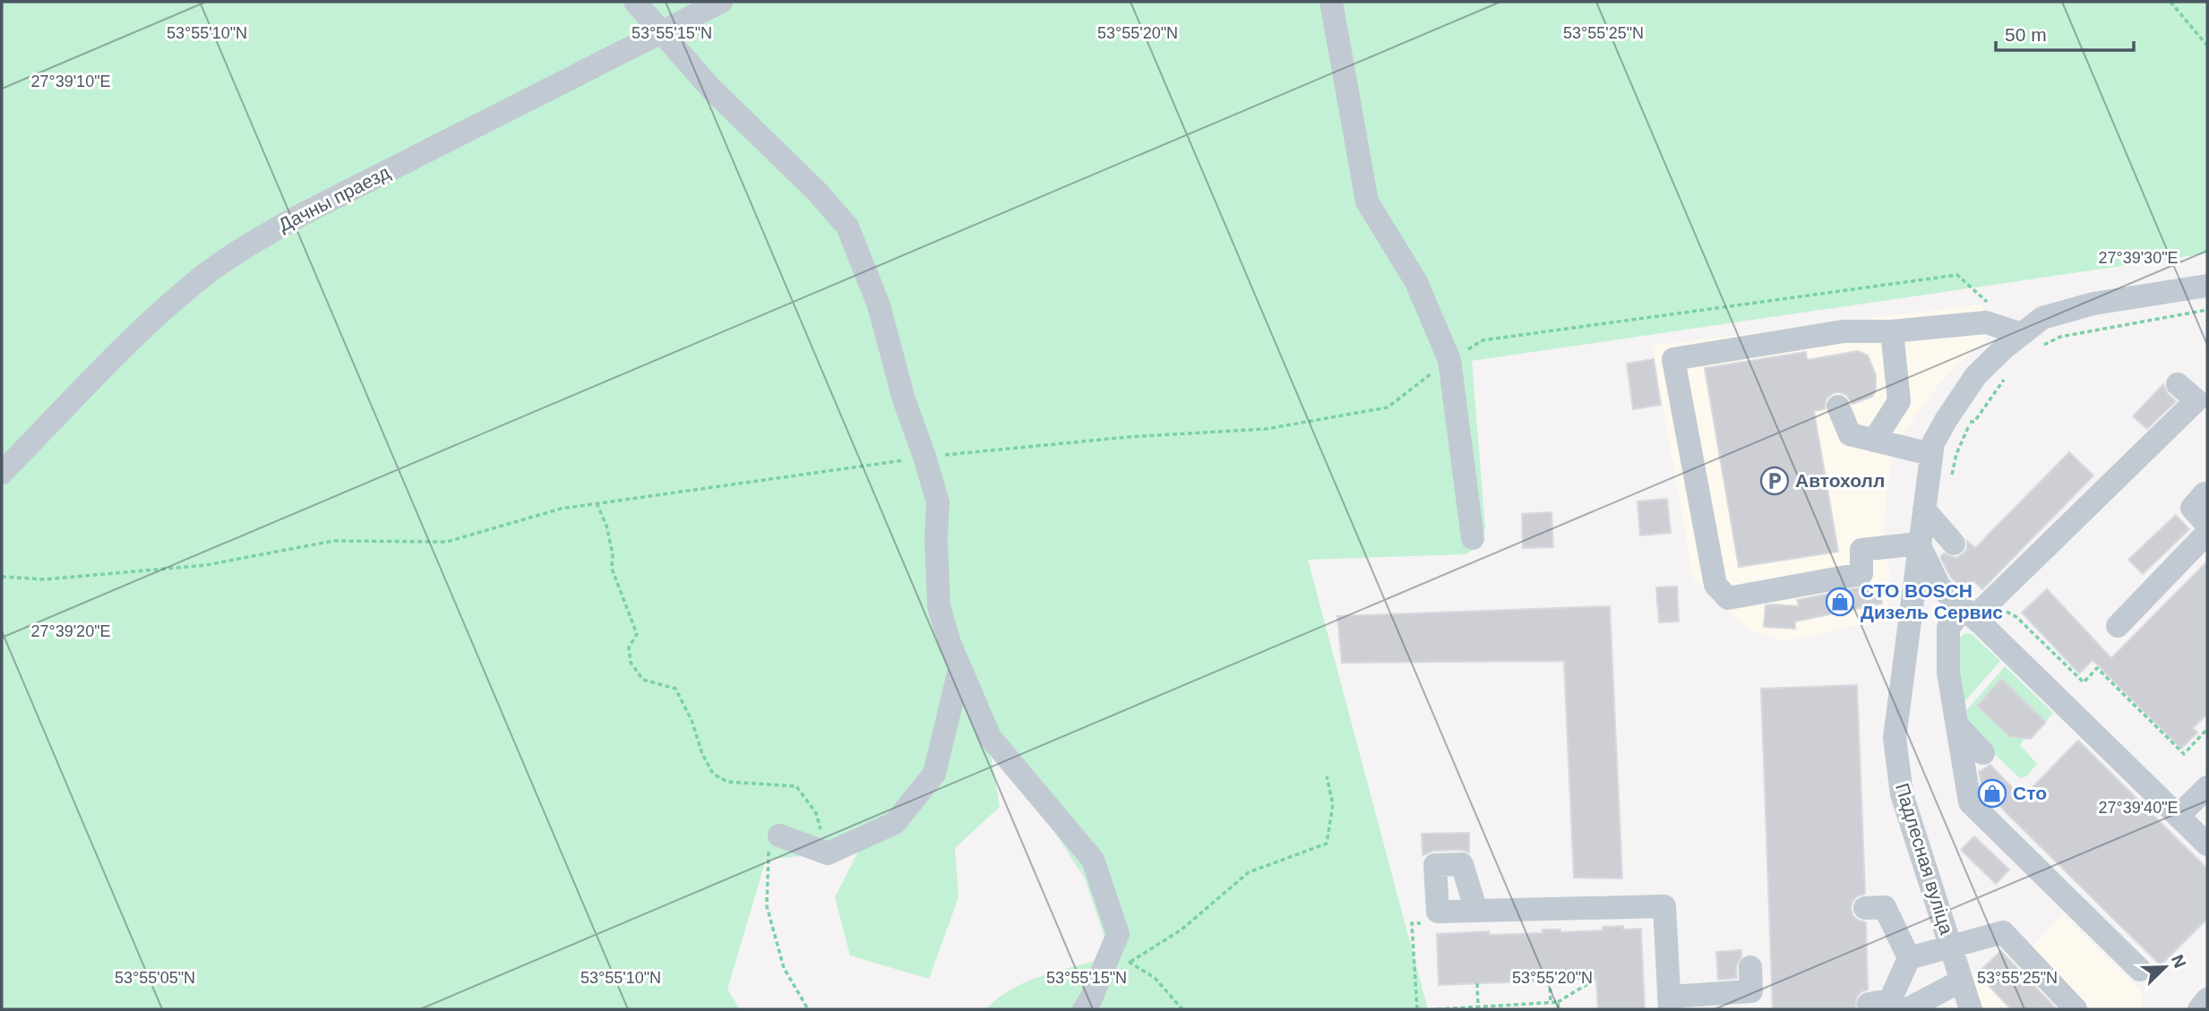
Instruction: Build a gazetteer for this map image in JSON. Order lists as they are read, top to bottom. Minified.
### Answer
{"streets":{"street":["Дачны праезд","Падлесная вуліца"]},"places":{"parking":["Автохолл"],"shop":["СТО BOSCH Дизель Сервис","Сто"]},"scale_bar":"50 m","north":"top right","coordinates":["53°55'10\"N","53°55'15\"N","53°55'20\"N","53°55'25\"N","27°39'10\"E","27°39'30\"E","27°39'20\"E","27°39'40\"E","53°55'05\"N"]}
